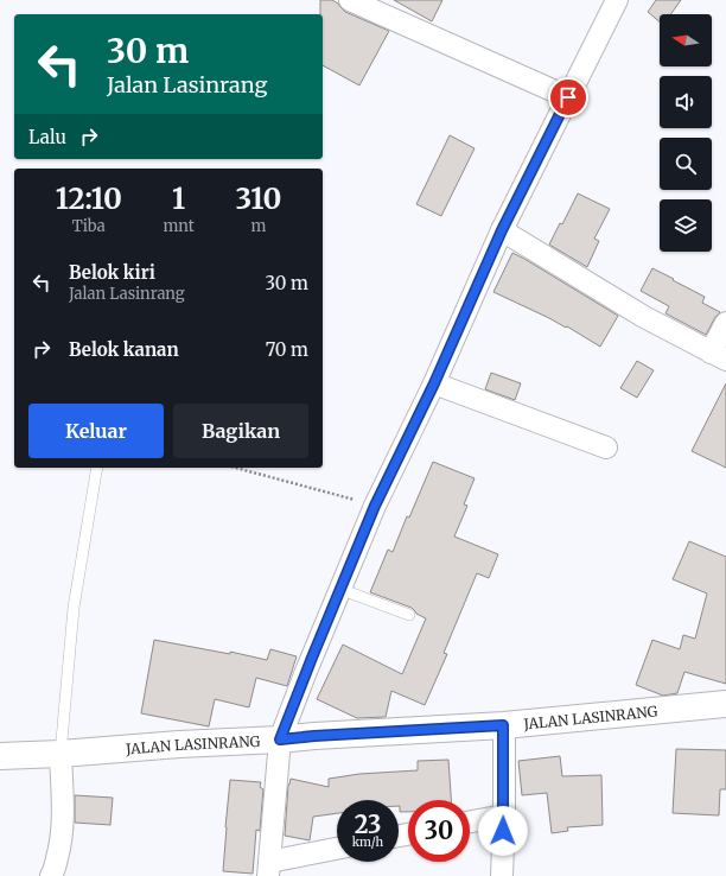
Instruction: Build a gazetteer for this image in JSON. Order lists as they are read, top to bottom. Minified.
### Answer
{"streets":{"street":["JALAN LASINRANG"]},"north":"left","page":{"turn":["30 m","Jalan Lasinrang"],"then":"Lalu","eta":["12:10","Tiba","1","mnt","310","m"],"list":[{"name":"Belok kiri","note":"Jalan Lasinrang","value":"30 m"},{"name":"Belok kanan","value":"70 m"}],"buttons":["Keluar","Bagikan"],"speed":"23 km/h","limit":"30"}}
